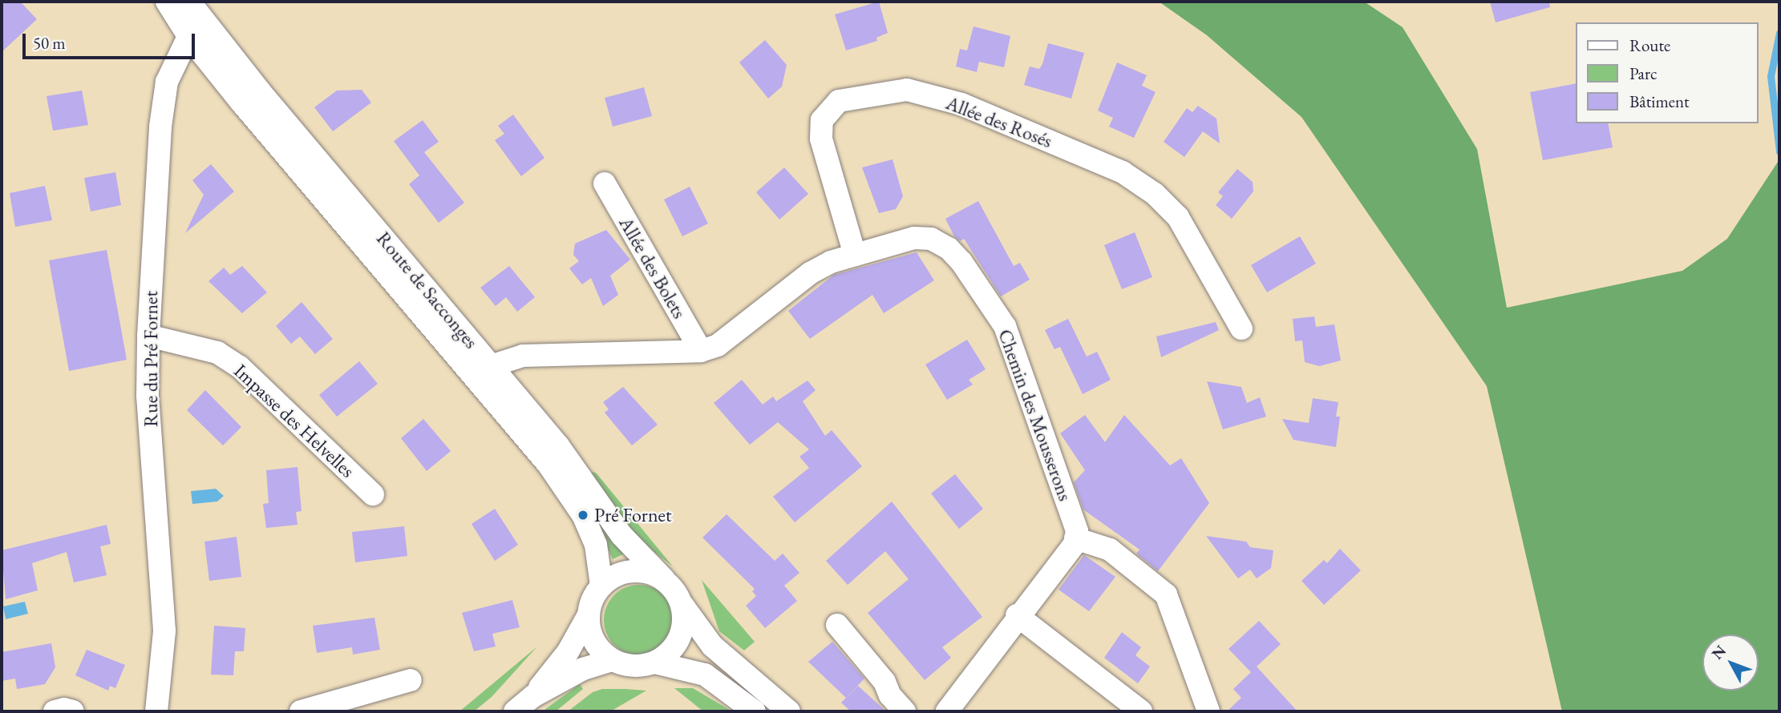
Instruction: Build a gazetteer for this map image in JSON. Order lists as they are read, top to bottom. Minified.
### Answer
{"streets":{"street":["Allée des Rosés","Allée des Bolets","Route de Sacconges","Rue du Pré Fornet","Chemin des Mousserons","Impasse des Helvelles"]},"crossings":[["Allée des Rosés","Chemin des Mousserons"],["Allée des Bolets","Chemin des Mousserons"],["Route de Sacconges","Rue du Pré Fornet"],["Route de Sacconges","Chemin des Mousserons"],["Rue du Pré Fornet","Impasse des Helvelles"]],"places":["Pré Fornet"],"legend":["Route","Parc","Bâtiment"],"scale_bar":"50 m","north":"top left"}
